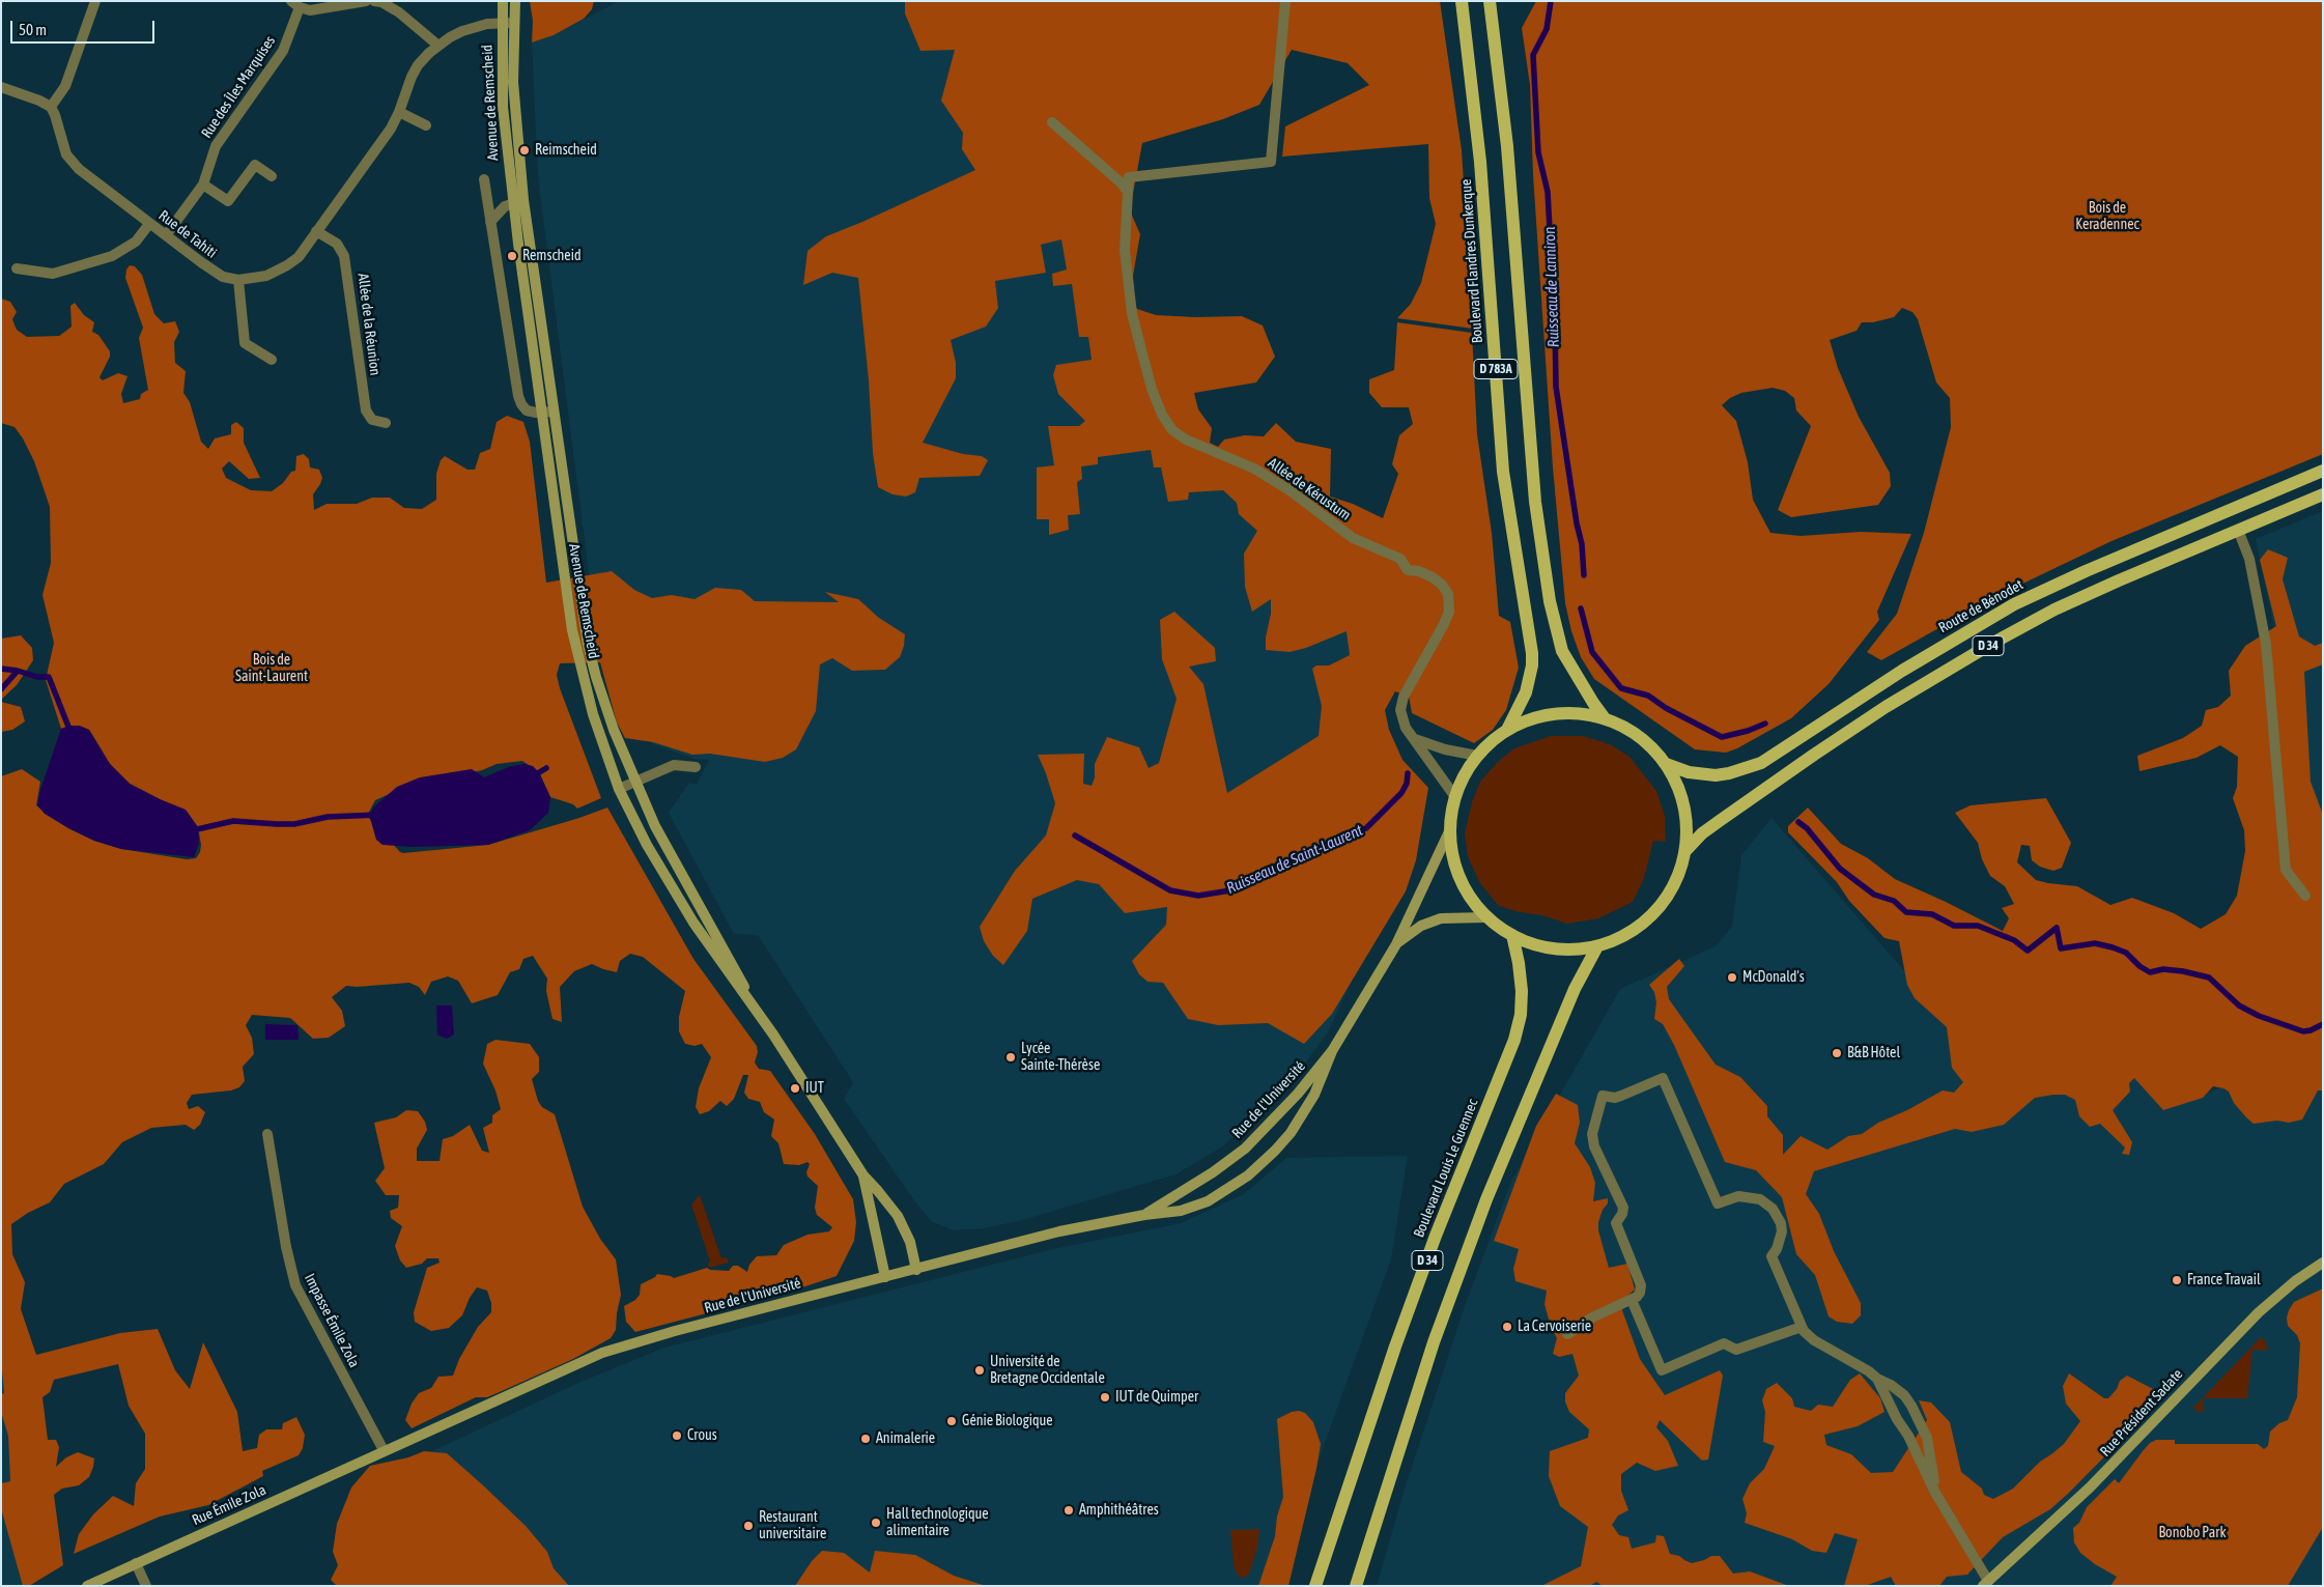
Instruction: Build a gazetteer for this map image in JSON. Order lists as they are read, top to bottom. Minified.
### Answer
{"streets":{"main road":["Boulevard Flandres Dunkerque","D 783A","Route de Bénodet","D 34","Boulevard Louis Le Guennec"],"street":["Rue des Îles Marquises","Avenue de Remscheid","Rue de Tahiti","Allée de la Réunion","Allée de Kérustum","Rue de l'Université","Impasse Émile Zola","Rue Président Sadate","Rue Émile Zola"]},"crossings":[["Rue des Îles Marquises","Rue de Tahiti"],["Avenue de Remscheid","Rue de Tahiti"],["Avenue de Remscheid","Rue de l'Université"],["Rue de Tahiti","Allée de la Réunion"],["Rue de l'Université","Impasse Émile Zola"],["Rue de l'Université","Rue Émile Zola"],["Impasse Émile Zola","Rue Émile Zola"]],"water":["Ruisseau de Lanniron","Ruisseau de Saint-Laurent"],"parks":["Bois de Keradennec","Bois de Saint-Laurent","Bonobo Park"],"places":["Reimscheid","Remscheid","McDonald's","B&B Hôtel","Lycée Sainte-Thérèse","IUT","France Travail","La Cervoiserie","Université de Bretagne Occidentale","IUT de Quimper","Génie Biologique","Crous","Animalerie","Amphithéâtres","Hall technologique alimentaire","Restaurant universitaire"],"scale_bar":"50 m"}
